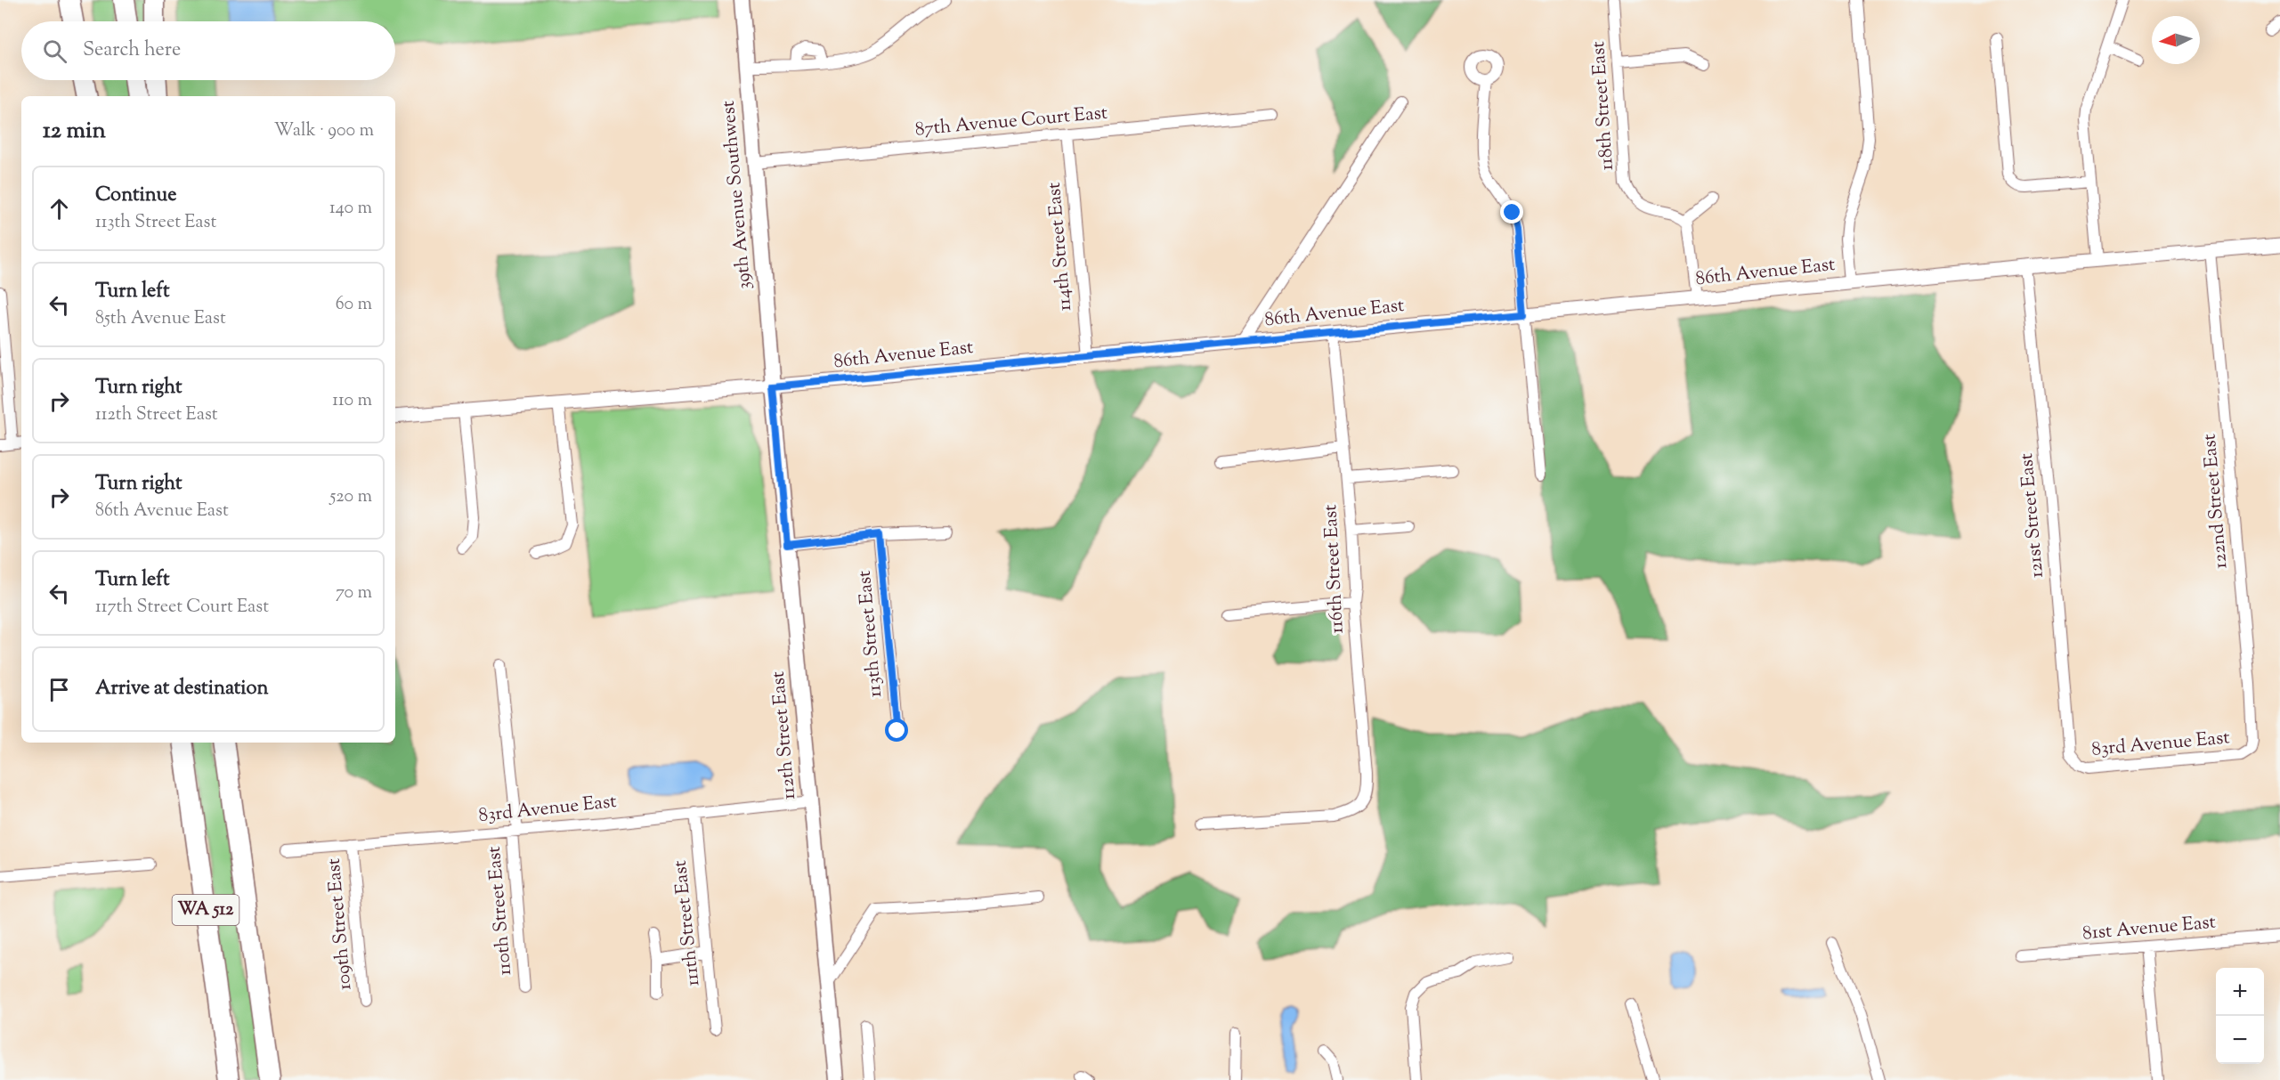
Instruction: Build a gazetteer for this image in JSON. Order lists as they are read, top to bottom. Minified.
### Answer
{"streets":{"highway":["WA 512"],"main road":["39th Avenue Southwest","112th Street East"],"street":["118th Street East","87th Avenue Court East","114th Street East","86th Avenue East","122nd Street East","121st Street East","116th Street East","113th Street East","83rd Avenue East","110th Street East","111th Street East","109th Street East","81st Avenue East"]},"crossings":[["87th Avenue Court East","39th Avenue Southwest"],["87th Avenue Court East","114th Street East"],["39th Avenue Southwest","86th Avenue East"],["39th Avenue Southwest","112th Street East"],["114th Street East","86th Avenue East"],["86th Avenue East","122nd Street East"],["86th Avenue East","121st Street East"],["86th Avenue East","116th Street East"],["86th Avenue East","112th Street East"],["122nd Street East","83rd Avenue East"],["121st Street East","83rd Avenue East"],["112th Street East","83rd Avenue East"],["83rd Avenue East","110th Street East"],["83rd Avenue East","111th Street East"],["83rd Avenue East","109th Street East"]],"north":"left","page":{"search":"Search here","heading":["12 min","Walk · 900 m"],"list":[["Continue","113th Street East","140 m"],["Turn left","85th Avenue East","60 m"],["Turn right","112th Street East","110 m"],["Turn right","86th Avenue East","520 m"],["Turn left","117th Street Court East","70 m"],"Arrive at destination"],"map_buttons":["+","−"]}}
